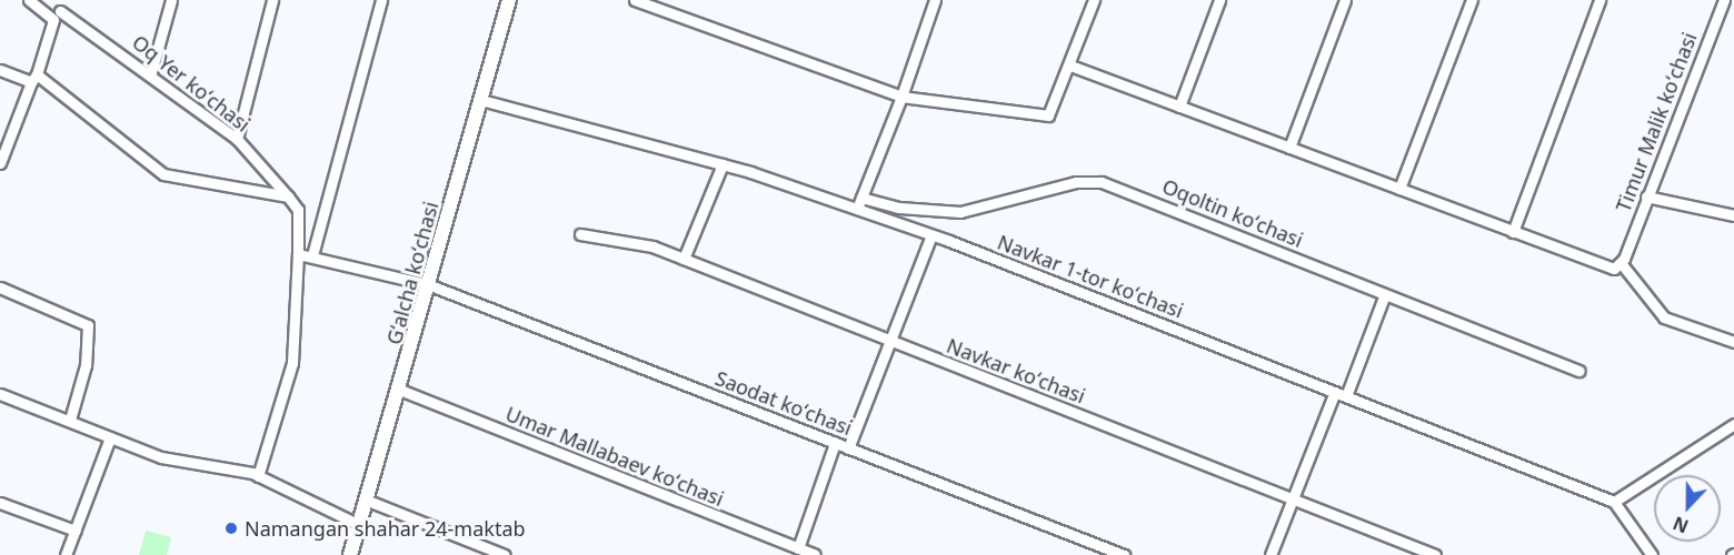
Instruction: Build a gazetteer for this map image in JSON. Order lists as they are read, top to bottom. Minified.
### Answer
{"streets":{"street":["Oq Yer koʻchasi","Timur Malik koʻchasi","Oqoltin koʻchasi","Gʻalcha koʻchasi","Navkar 1-tor koʻchasi","Navkar koʻchasi","Saodat koʻchasi","Umar Mallabaev koʻchasi"]},"crossings":[["Oqoltin koʻchasi","Navkar 1-tor koʻchasi"],["Gʻalcha koʻchasi","Navkar 1-tor koʻchasi"],["Gʻalcha koʻchasi","Saodat koʻchasi"],["Gʻalcha koʻchasi","Umar Mallabaev koʻchasi"]],"places":["Namangan shahar 24-maktab"],"north":"bottom"}
